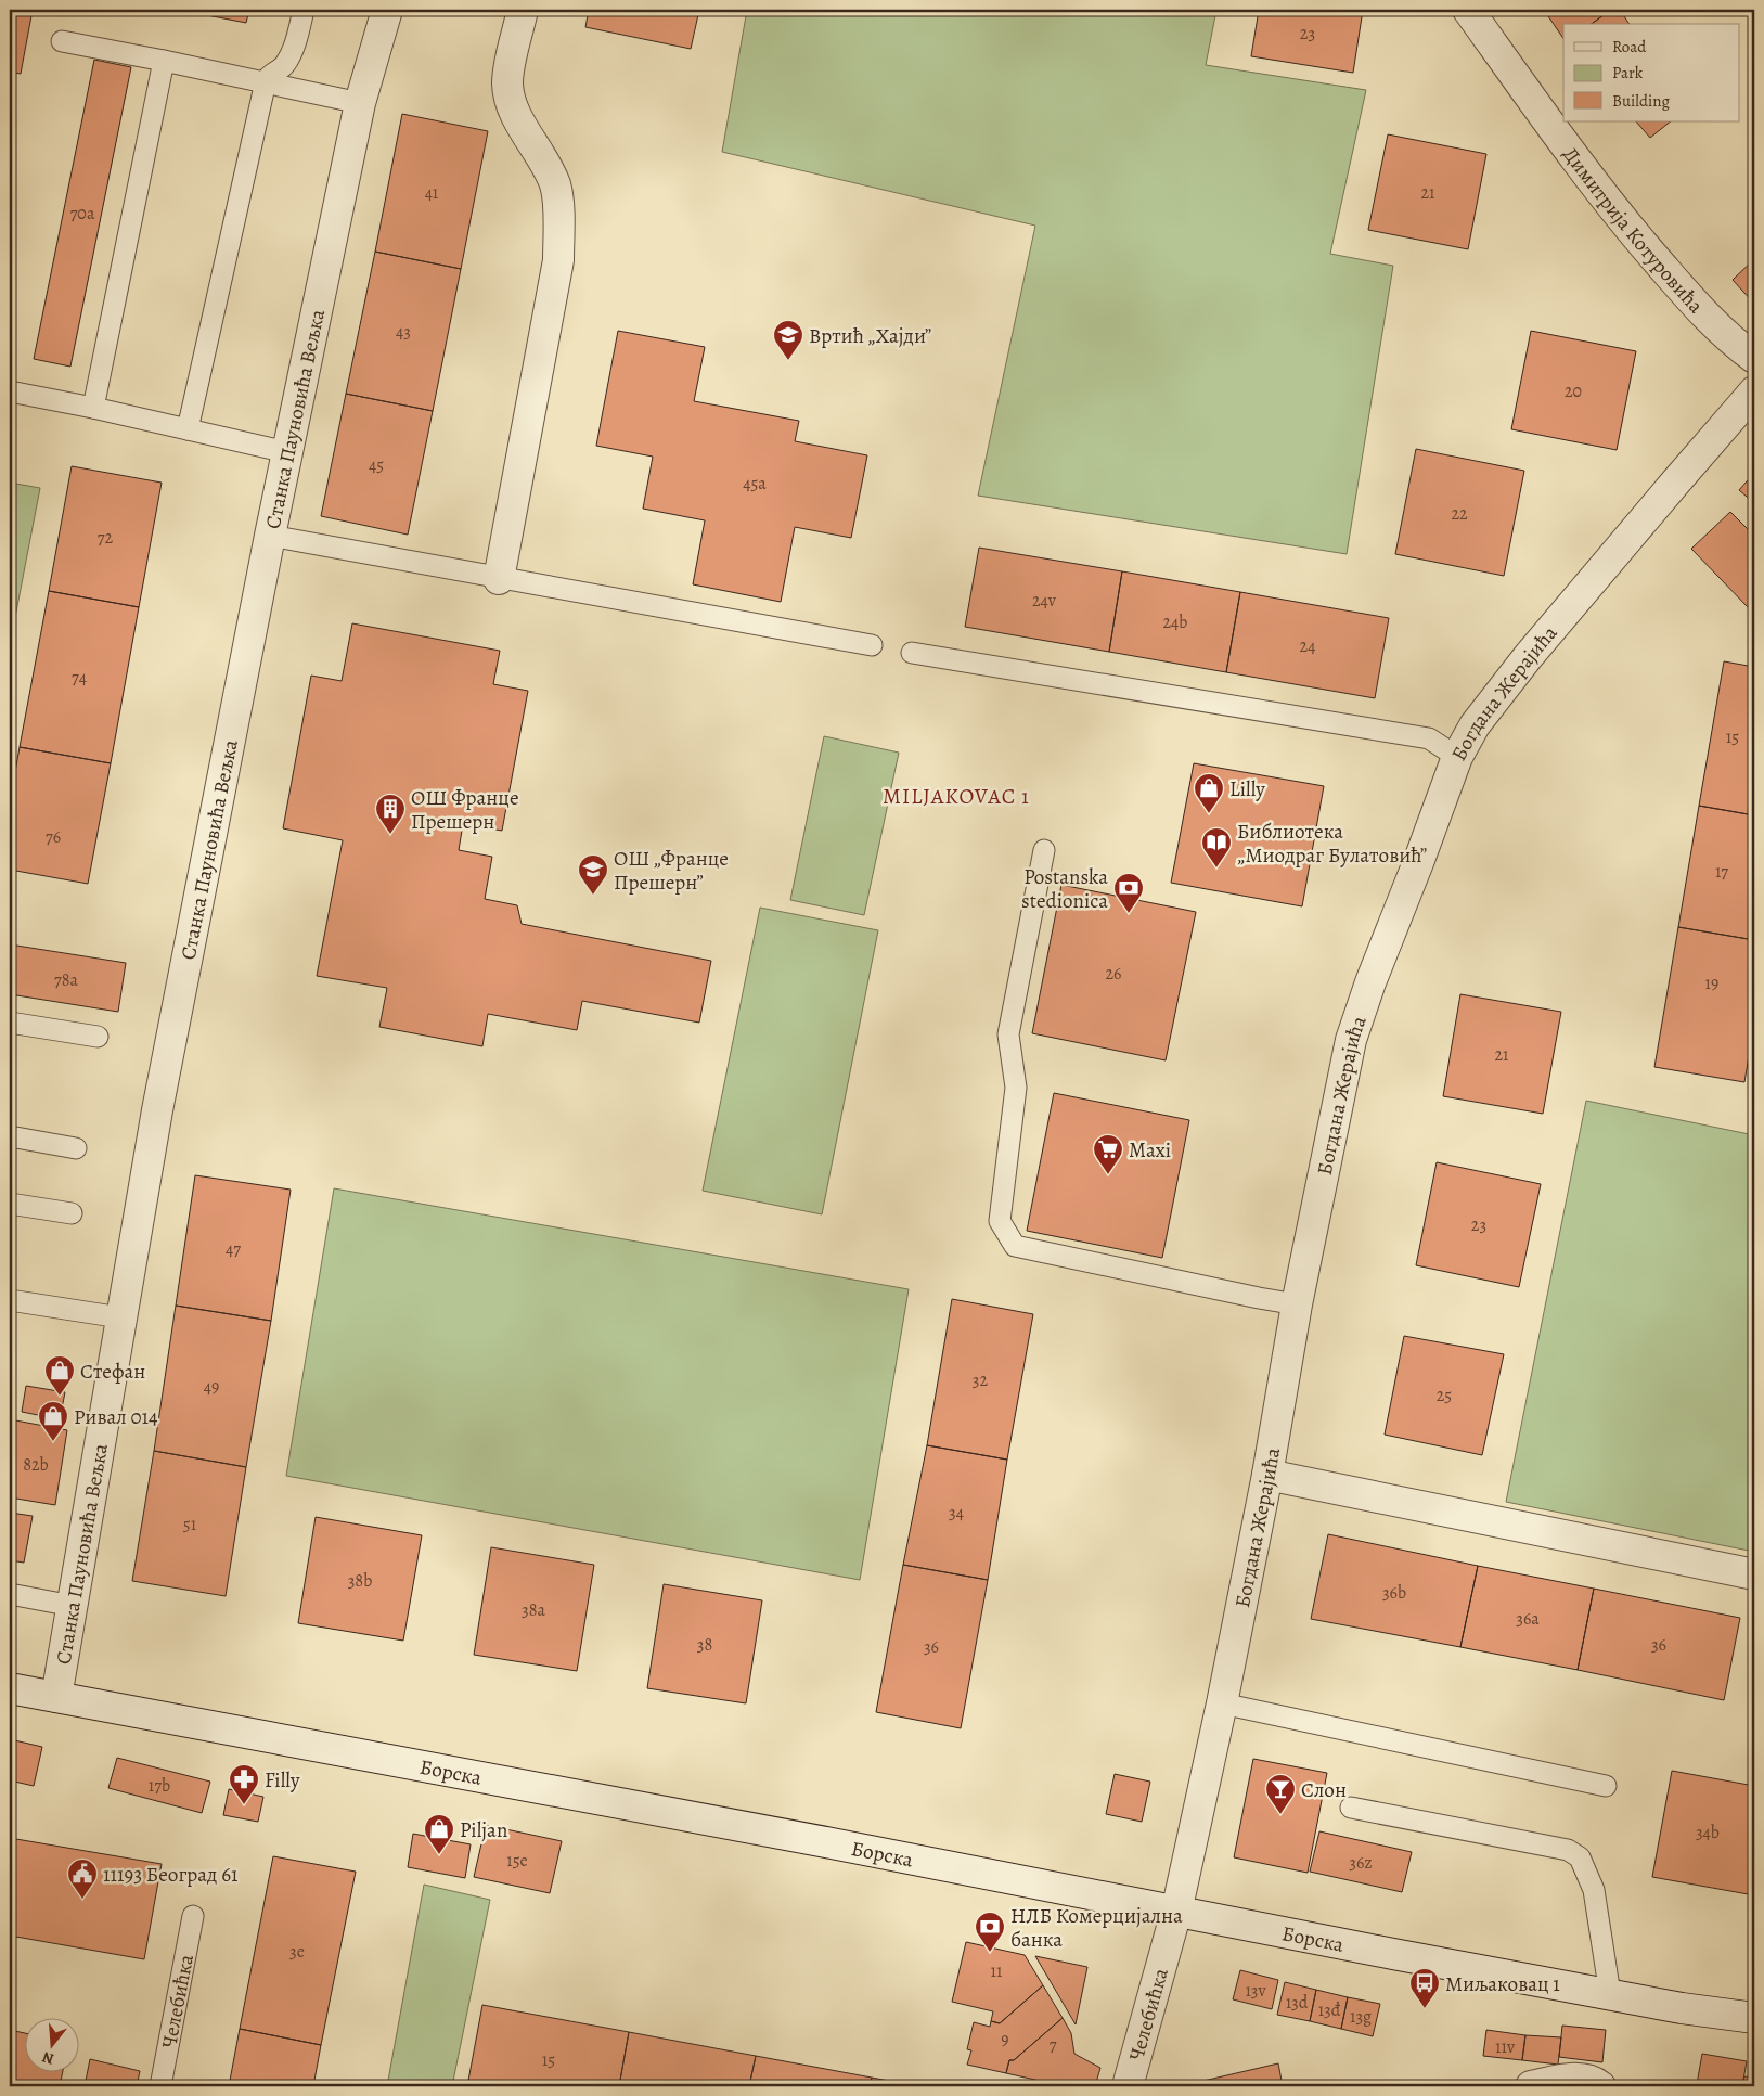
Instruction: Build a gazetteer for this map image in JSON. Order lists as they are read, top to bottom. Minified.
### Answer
{"streets":{"street":["Димитрија Котуровића","Станка Пауновића Вељка","Богдана Жерајића","Борска","Челебићка"]},"crossings":[["Станка Пауновића Вељка","Борска"],["Богдана Жерајића","Борска"],["Богдана Жерајића","Челебићка"],["Борска","Челебићка"]],"districts":["MILJAKOVAC 1"],"places":{"school or university":["Вртић „Хајди”","ОШ „Франце Прешерн”"],"shop":["Lilly","Стефан","Ривал 014","Piljan"],"building":["ОШ Франце Прешерн"],"library":["Библиотека „Миодраг Булатовић”"],"bank":["Postanska stedionica","НЛБ Комерцијална банка"],"supermarket":["Maxi"],"pharmacy":["Filly"],"bar":["Слон"],"public building":["11193 Београд 61"],"bus stop":["Миљаковац 1"]},"house_numbers":["23","41","21","70a","43","20","45","45a","22","72","24v","24b","24","74","15","76","17","26","78a","19","21","23","47","32","49","25","82b","34","51","38b","36b","38a","36a","38","36","36","17b","34b","15e","36z","3e","11","13v","13d","13đ","13g","9","7","11v","15"],"legend":["Road","Park","Building"],"north":"bottom"}
